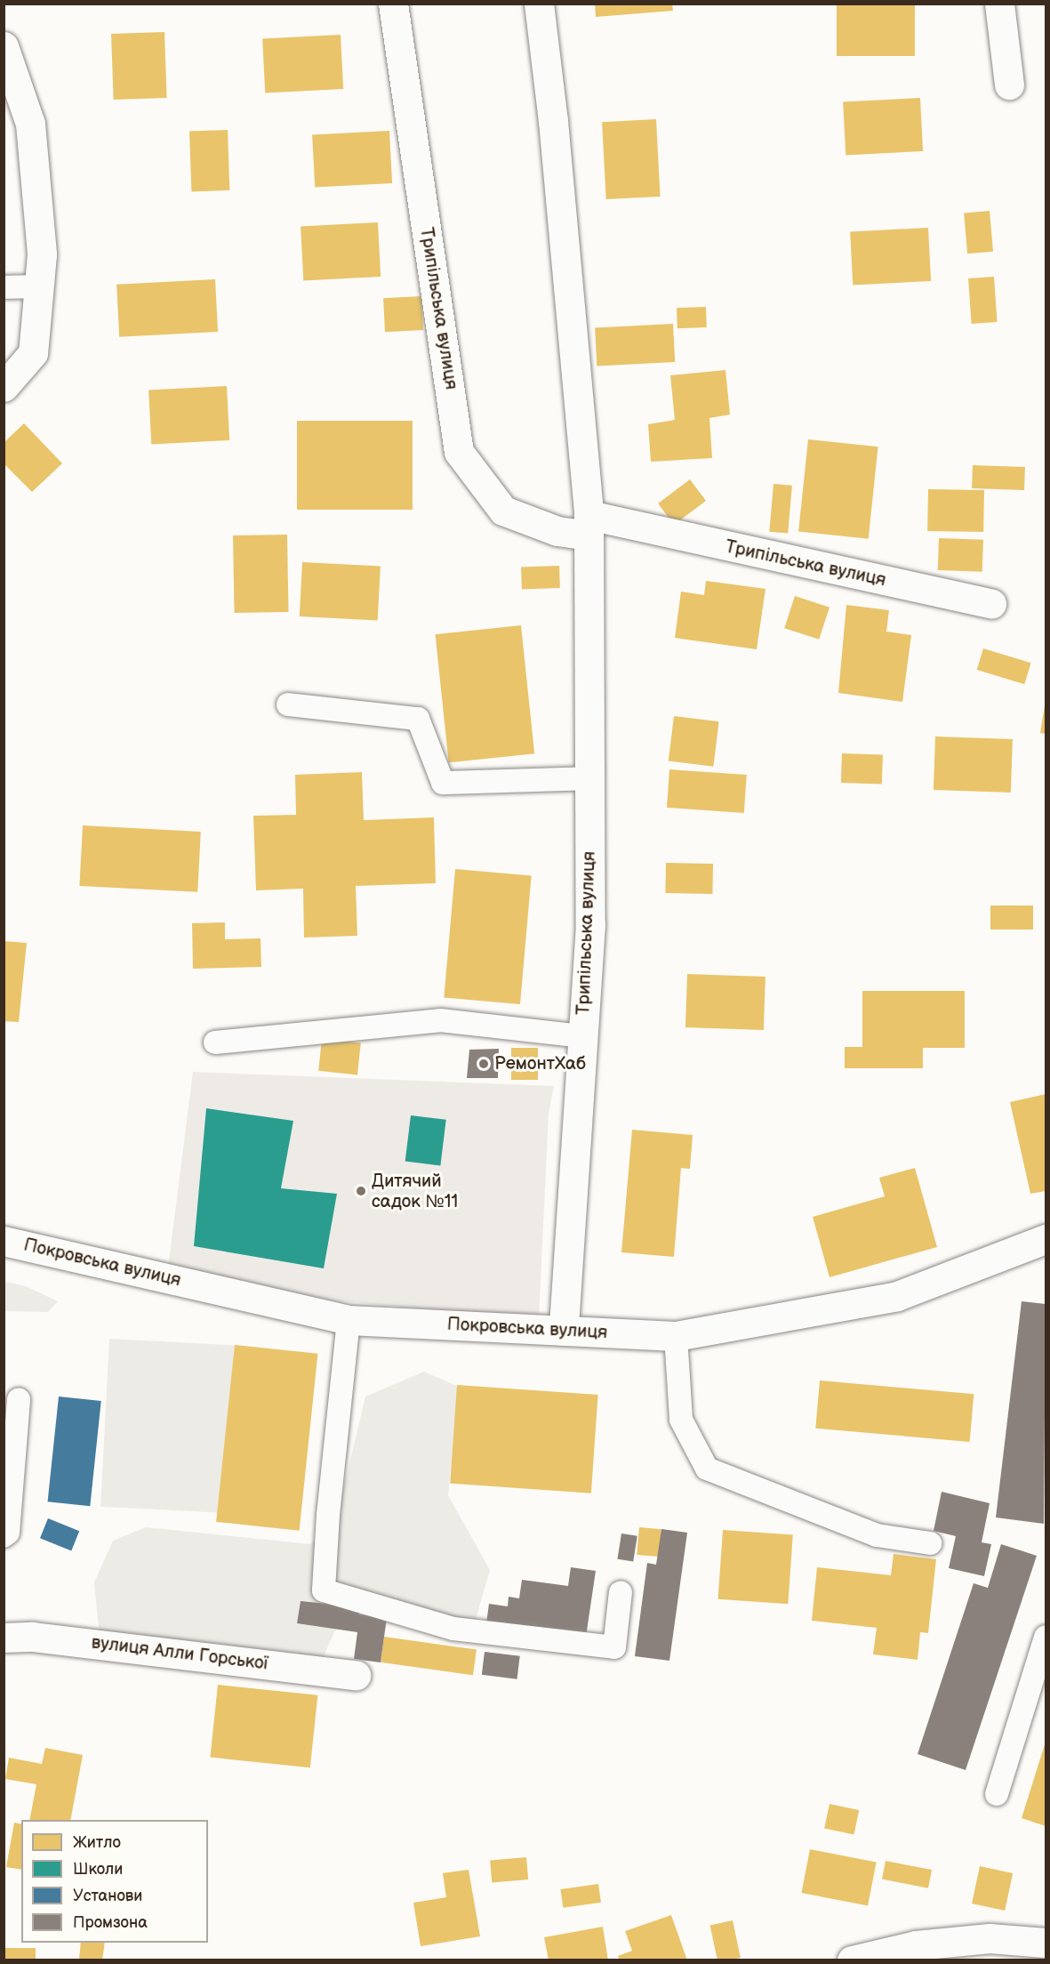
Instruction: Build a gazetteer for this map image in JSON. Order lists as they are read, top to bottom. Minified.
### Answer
{"streets":{"street":["Трипільська вулиця","Покровська вулиця","вулиця Алли Горської"]},"crossings":[["Трипільська вулиця","Покровська вулиця"]],"places":["РемонтХаб","Дитячий садок №11"],"legend":["Житло","Школи","Установи","Промзона"]}
